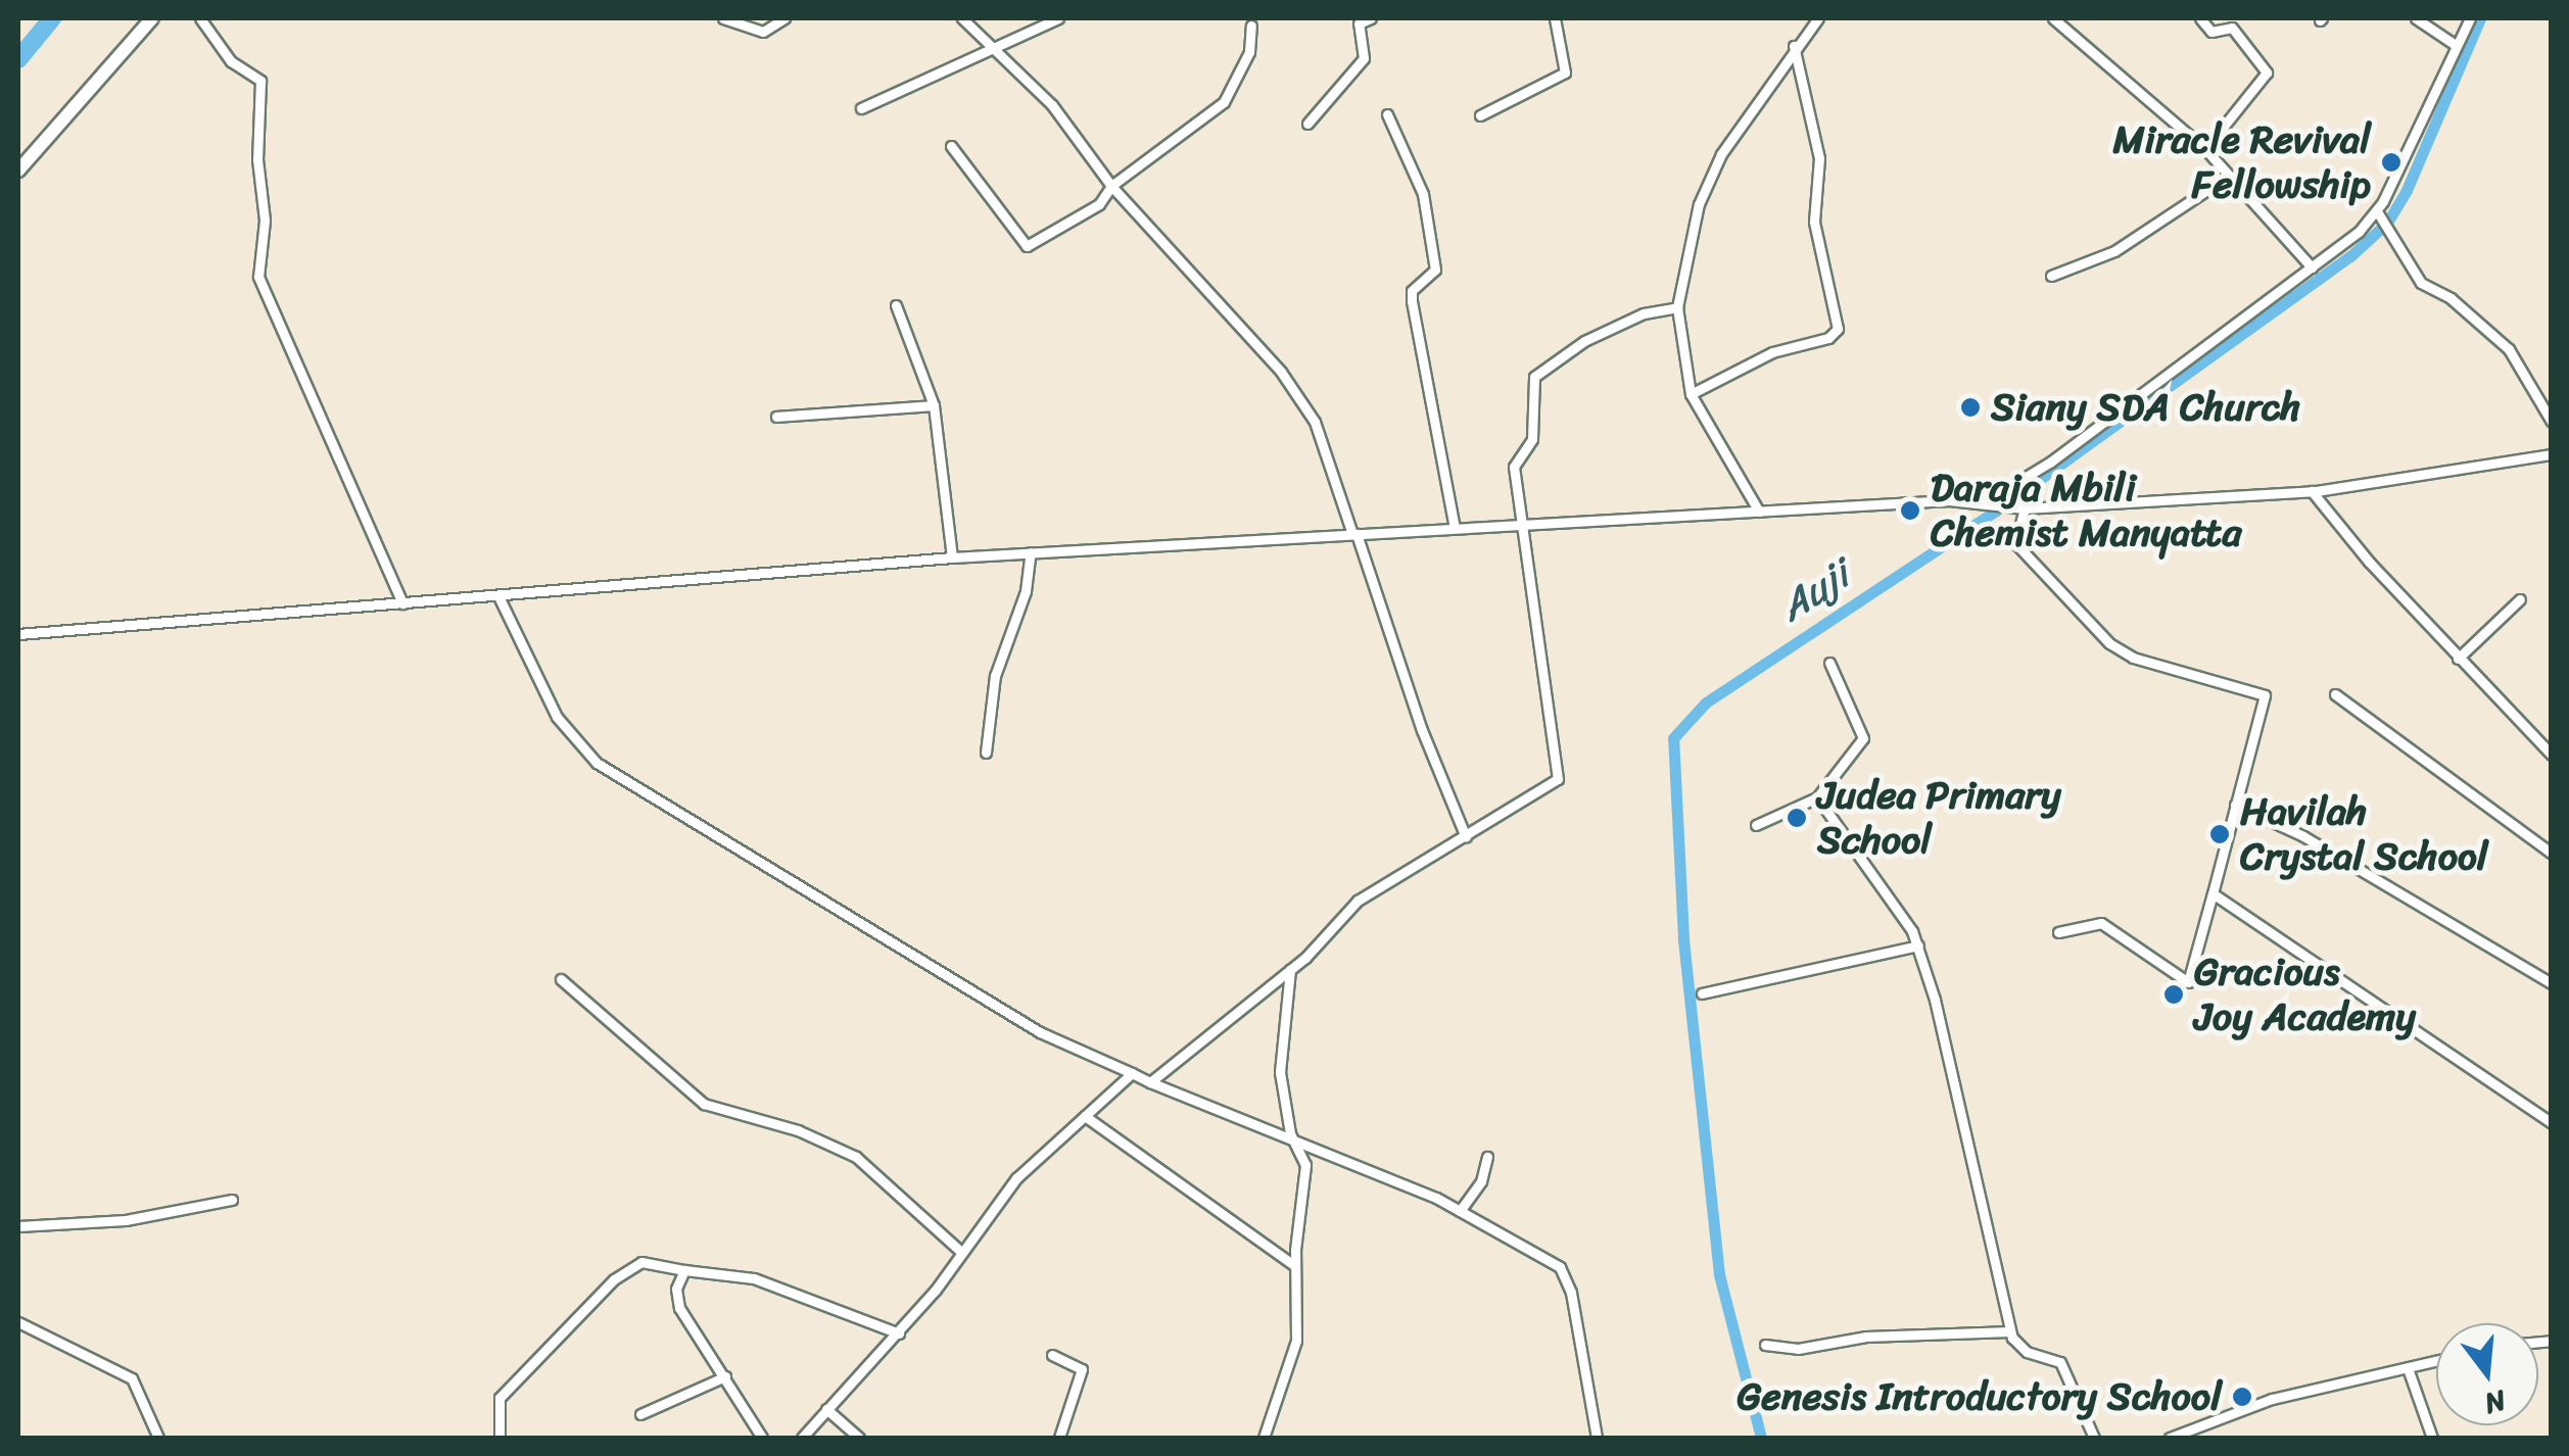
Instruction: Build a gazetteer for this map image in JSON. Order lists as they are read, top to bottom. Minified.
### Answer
{"water":["Auji"],"places":["Miracle Revival Fellowship","Siany SDA Church","Daraja Mbili Chemist Manyatta","Judea Primary School","Havilah Crystal School","Gracious Joy Academy","Genesis Introductory School"],"north":"bottom"}
